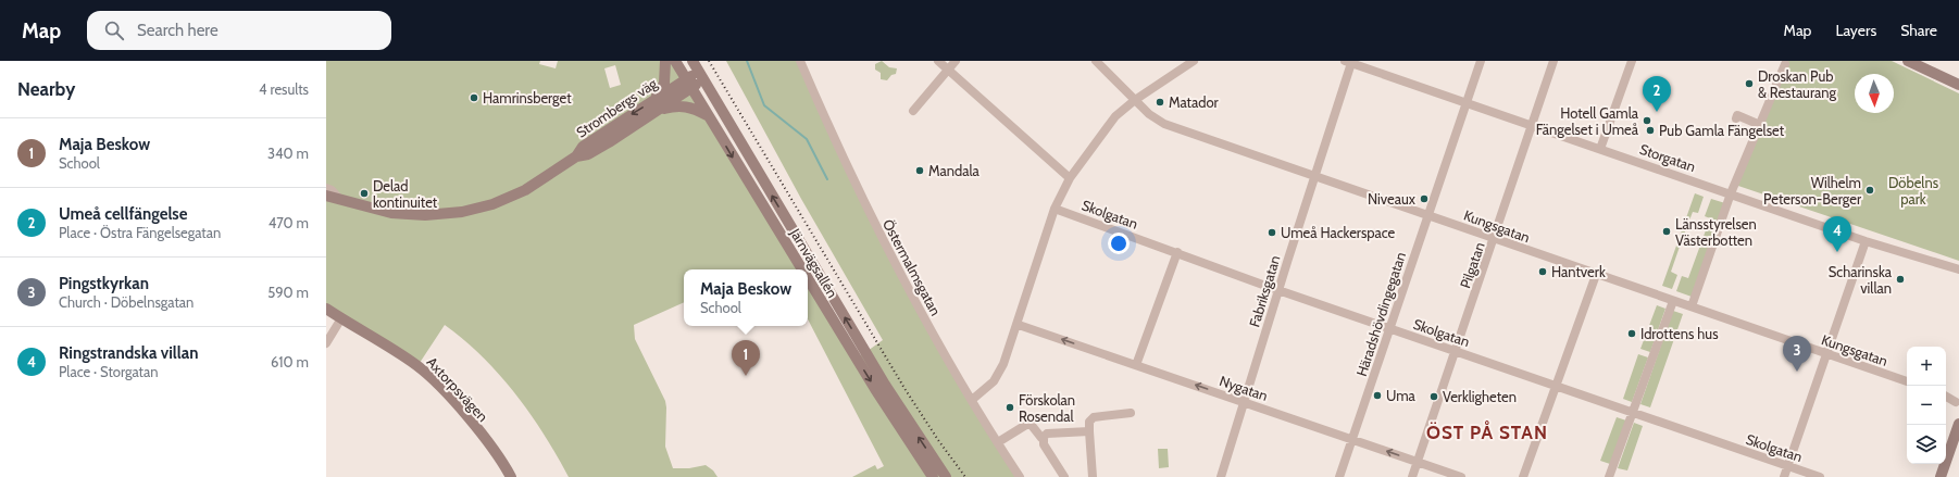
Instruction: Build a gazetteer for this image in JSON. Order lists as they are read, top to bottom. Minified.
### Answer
{"streets":{"main road":["Strombergs väg","Järnvägsallén","Axtorpsvägen"],"street":["Storgatan","Skolgatan","Kungsgatan","Pilgatan","Östermalmsgatan","Fabriksgatan","Häradshövdingegatan","Nygatan"]},"crossings":[["Strombergs väg","Järnvägsallén"],["Storgatan","Pilgatan"],["Storgatan","Fabriksgatan"],["Storgatan","Häradshövdingegatan"],["Skolgatan","Pilgatan"],["Skolgatan","Fabriksgatan"],["Skolgatan","Häradshövdingegatan"],["Kungsgatan","Pilgatan"],["Kungsgatan","Fabriksgatan"],["Kungsgatan","Häradshövdingegatan"],["Pilgatan","Nygatan"],["Fabriksgatan","Nygatan"],["Häradshövdingegatan","Nygatan"]],"one_way":["Nygatan"],"districts":["ÖST PÅ STAN"],"parks":["Döbelns park"],"places":["Droskan Pub & Restaurang","Hamrinsberget","Matador","Hotell Gamla Fängelset i Umeå","Pub Gamla Fängelset","Mandala","Wilhelm Peterson-Berger","Delad kontinuitet","Niveaux","Länsstyrelsen Västerbotten","Umeå Hackerspace","Hantverk","Scharinska villan","Idrottens hus","Uma","Verkligheten","Förskolan Rosendal"],"north":"bottom","page":{"header":"Map","search":"Search here","nav":["Map","Layers","Share"],"heading":["Nearby","4 results"],"pins":["2","4","3","1"],"list":[{"mark":"1","name":"Maja Beskow","note":"School","value":"340 m"},{"mark":"2","name":"Umeå cellfängelse","note":"Place · Östra Fängelsegatan","value":"470 m"},{"mark":"3","name":"Pingstkyrkan","note":"Church · Döbelnsgatan","value":"590 m"},{"mark":"4","name":"Ringstrandska villan","note":"Place · Storgatan","value":"610 m"}],"popup":["Maja Beskow","School"],"map_buttons":["+","−"]}}
